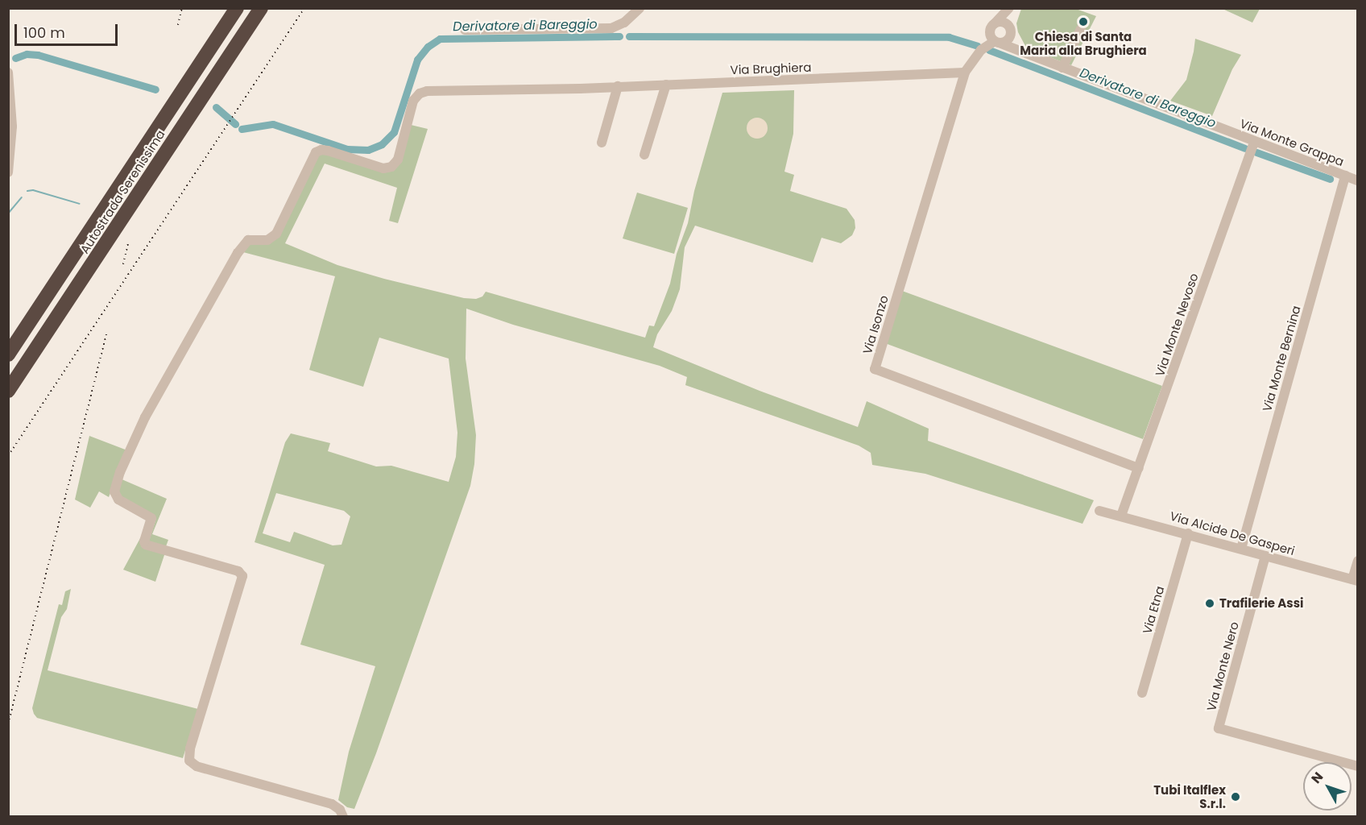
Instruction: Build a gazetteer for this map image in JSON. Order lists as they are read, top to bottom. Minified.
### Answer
{"streets":{"highway":["Autostrada Serenissima"],"street":["Via Brughiera","Via Monte Grappa","Via Isonzo","Via Monte Nevoso","Via Monte Bernina","Via Alcide De Gasperi","Via Etna","Via Monte Nero"]},"crossings":[["Via Brughiera","Via Isonzo"],["Via Monte Grappa","Via Monte Nevoso"],["Via Monte Grappa","Via Monte Bernina"],["Via Isonzo","Via Monte Nevoso"],["Via Monte Nevoso","Via Alcide De Gasperi"],["Via Monte Bernina","Via Alcide De Gasperi"],["Via Alcide De Gasperi","Via Etna"],["Via Alcide De Gasperi","Via Monte Nero"]],"water":["Derivatore di Bareggio"],"places":["Chiesa di Santa Maria alla Brughiera","Trafilerie Assi","Tubi Italflex S.r.l."],"scale_bar":"100 m","north":"top left"}
